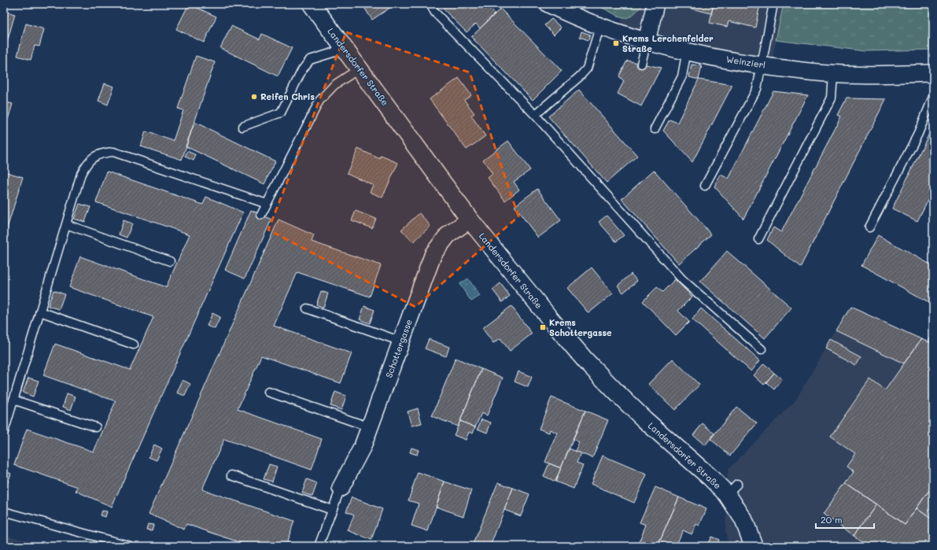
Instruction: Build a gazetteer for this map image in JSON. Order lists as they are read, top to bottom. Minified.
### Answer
{"streets":{"main road":["Landersdorfer Straße"],"street":["Weinzierl","Schottergasse"]},"crossings":[["Landersdorfer Straße","Schottergasse"]],"places":{"transit":["Krems Lerchenfelder Straße","Krems Schottergasse"],"other":["Reifen Chris"]},"scale_bar":"20 m"}
